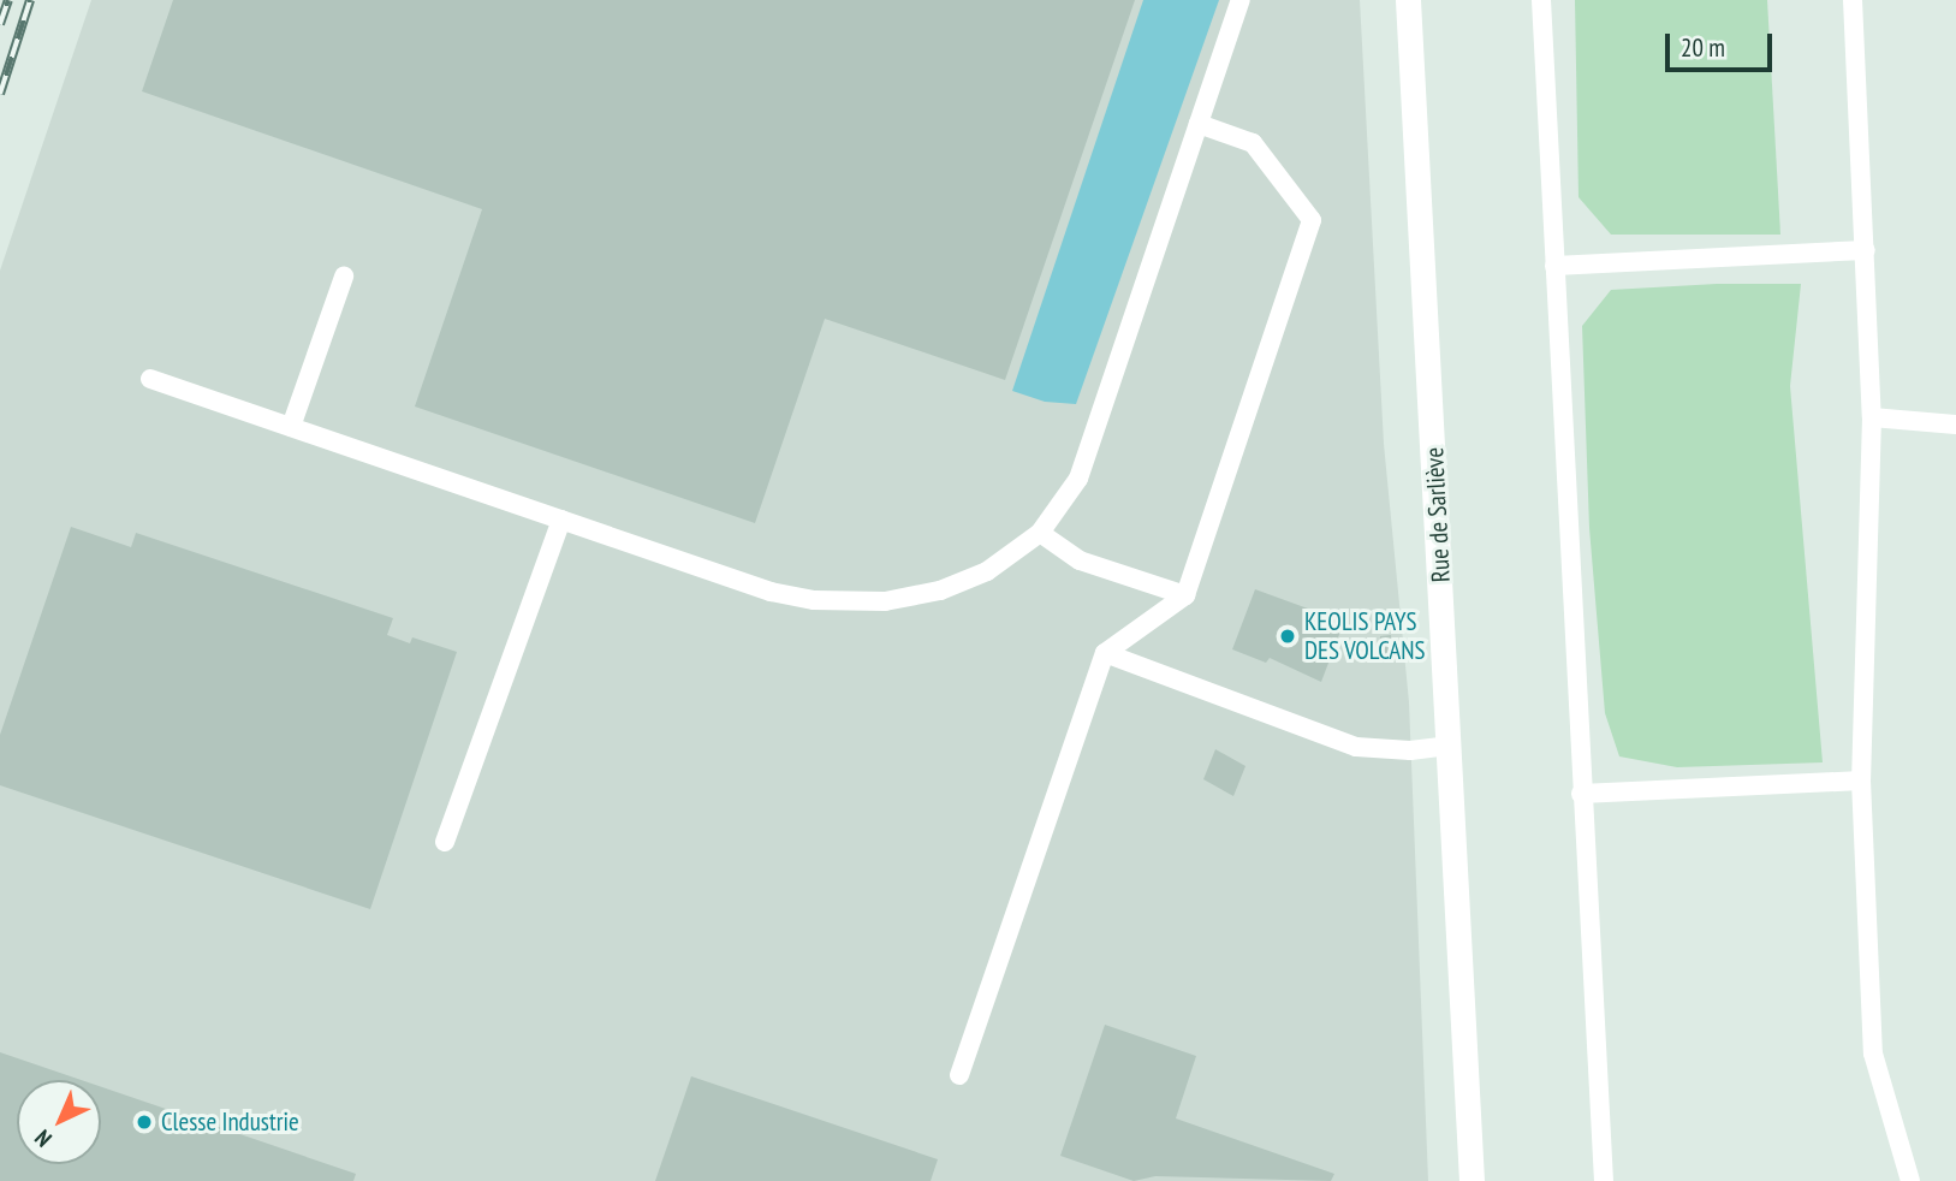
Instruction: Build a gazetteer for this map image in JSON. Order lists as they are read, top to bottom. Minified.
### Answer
{"streets":{"street":["Rue de Sarliève"]},"places":["KEOLIS PAYS DES VOLCANS","Clesse Industrie"],"scale_bar":"20 m","north":"bottom left"}
